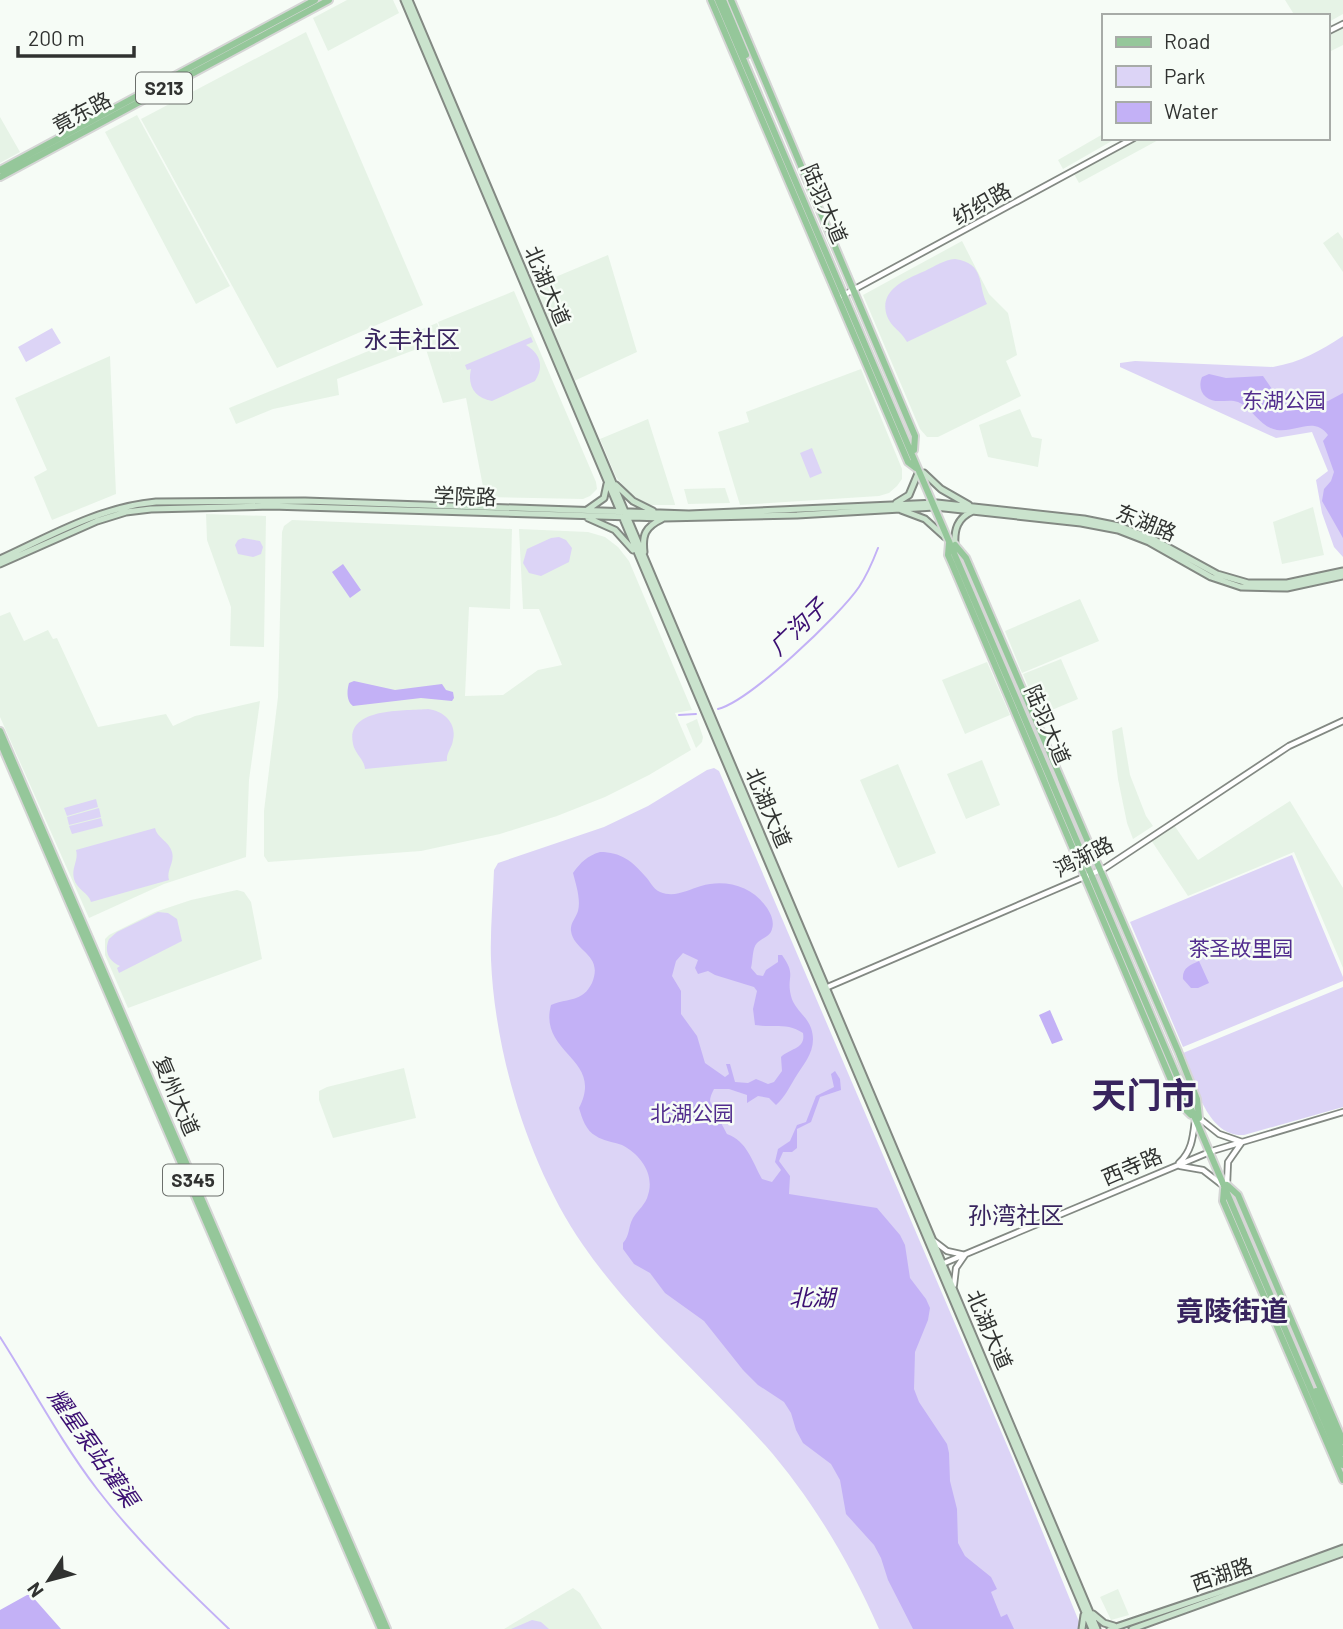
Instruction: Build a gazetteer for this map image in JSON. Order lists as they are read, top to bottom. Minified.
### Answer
{"streets":{"main road":["S213","竟东路","陆羽大道","北湖大道","学院路","东湖路","复州大道","S345","西湖路"],"street":["纺织路","鸿渐路","西寺路"]},"crossings":[["陆羽大道","纺织路"],["北湖大道","学院路"],["北湖大道","鸿渐路"],["北湖大道","西寺路"],["学院路","东湖路"]],"districts":["永丰社区","天门市","孙湾社区","竟陵街道"],"water":["广沟子","北湖","耀星泵站灌渠"],"parks":["东湖公园","茶圣故里园","北湖公园"],"legend":["Road","Park","Water"],"scale_bar":"200 m","north":"bottom left"}
